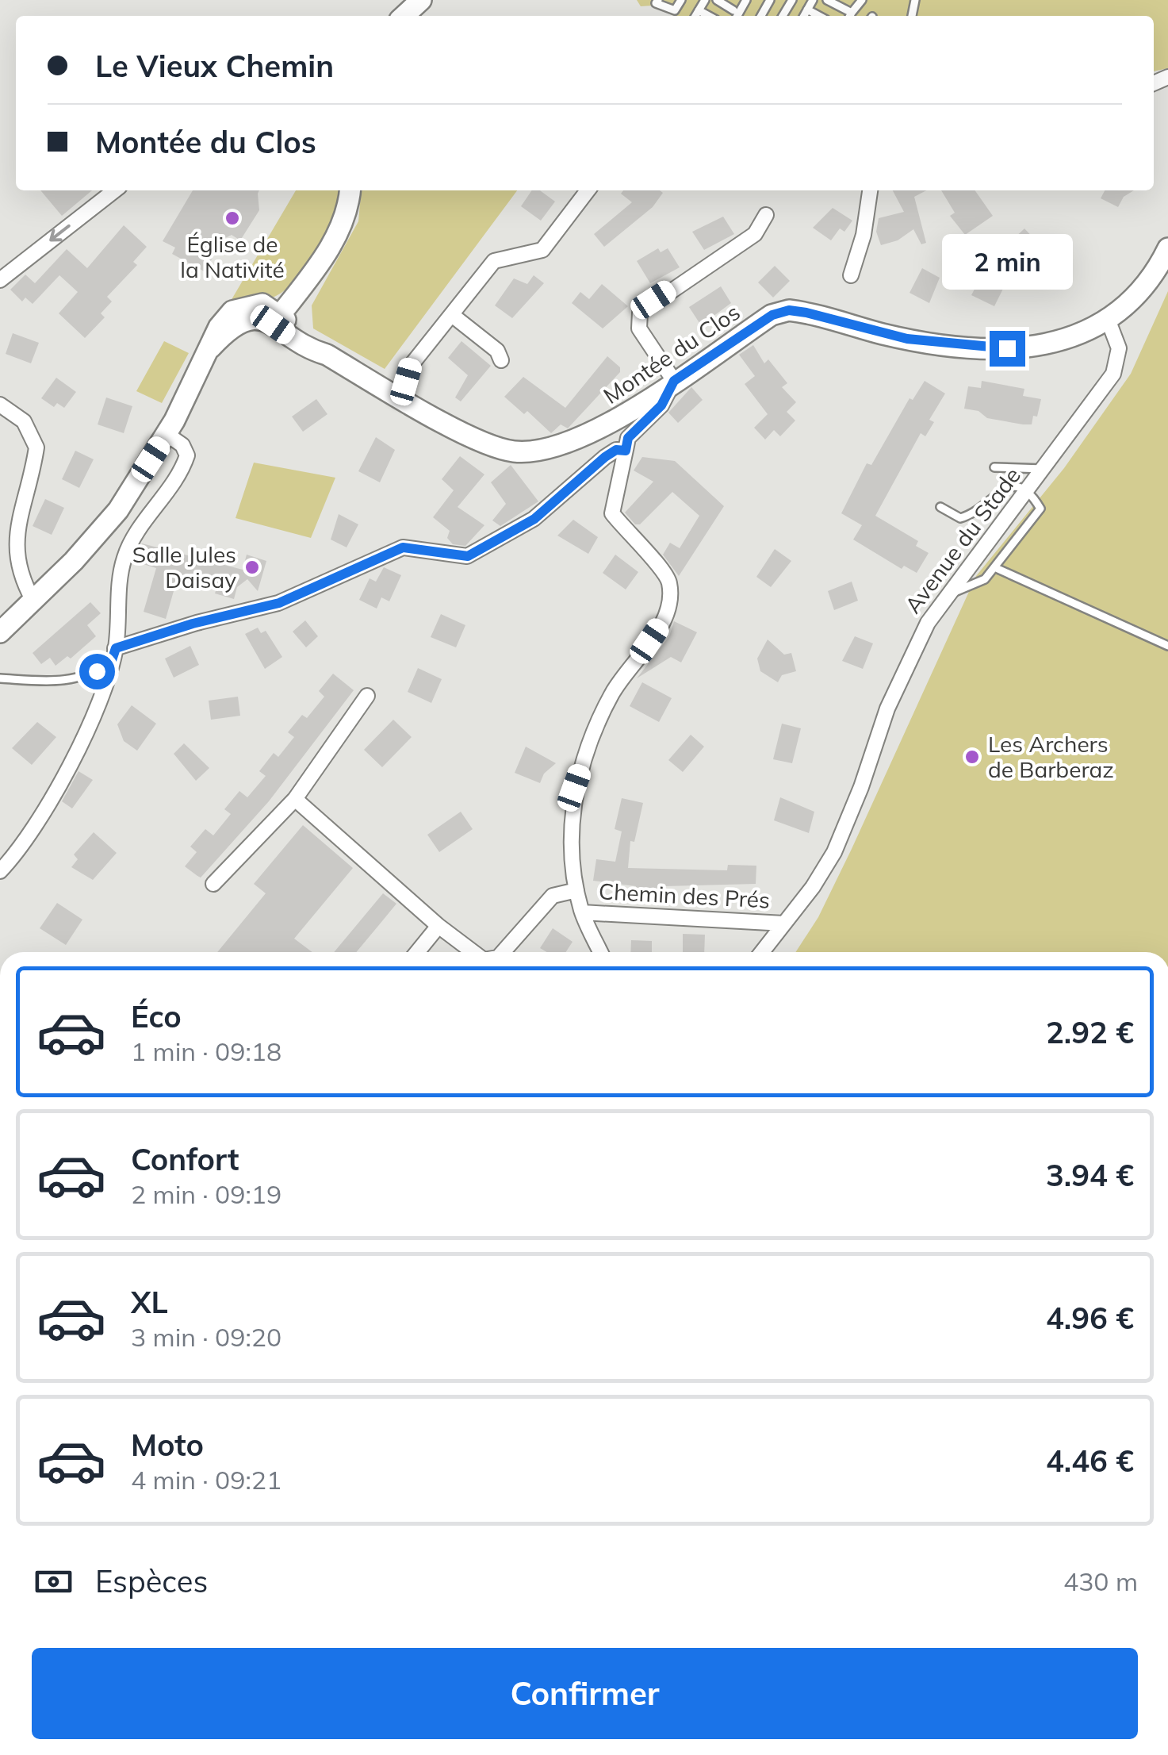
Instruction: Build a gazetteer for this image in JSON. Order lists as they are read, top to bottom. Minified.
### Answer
{"streets":{"main road":["Montée du Clos"],"street":["Avenue du Stade","Chemin des Prés"]},"crossings":[["Montée du Clos","Avenue du Stade"],["Avenue du Stade","Chemin des Prés"]],"places":["Église de la Nativité","Salle Jules Daisay","Les Archers de Barberaz"],"page":{"banner":["Le Vieux Chemin","Montée du Clos"],"bubble":"2 min","list":[{"name":"Éco","note":"1 min · 09:18","value":"2.92 €"},{"name":"Confort","note":"2 min · 09:19","value":"3.94 €"},{"name":"XL","note":"3 min · 09:20","value":"4.96 €"},{"name":"Moto","note":"4 min · 09:21","value":"4.46 €"}],"pay":["Espèces","430 m"],"buttons":"Confirmer"}}
